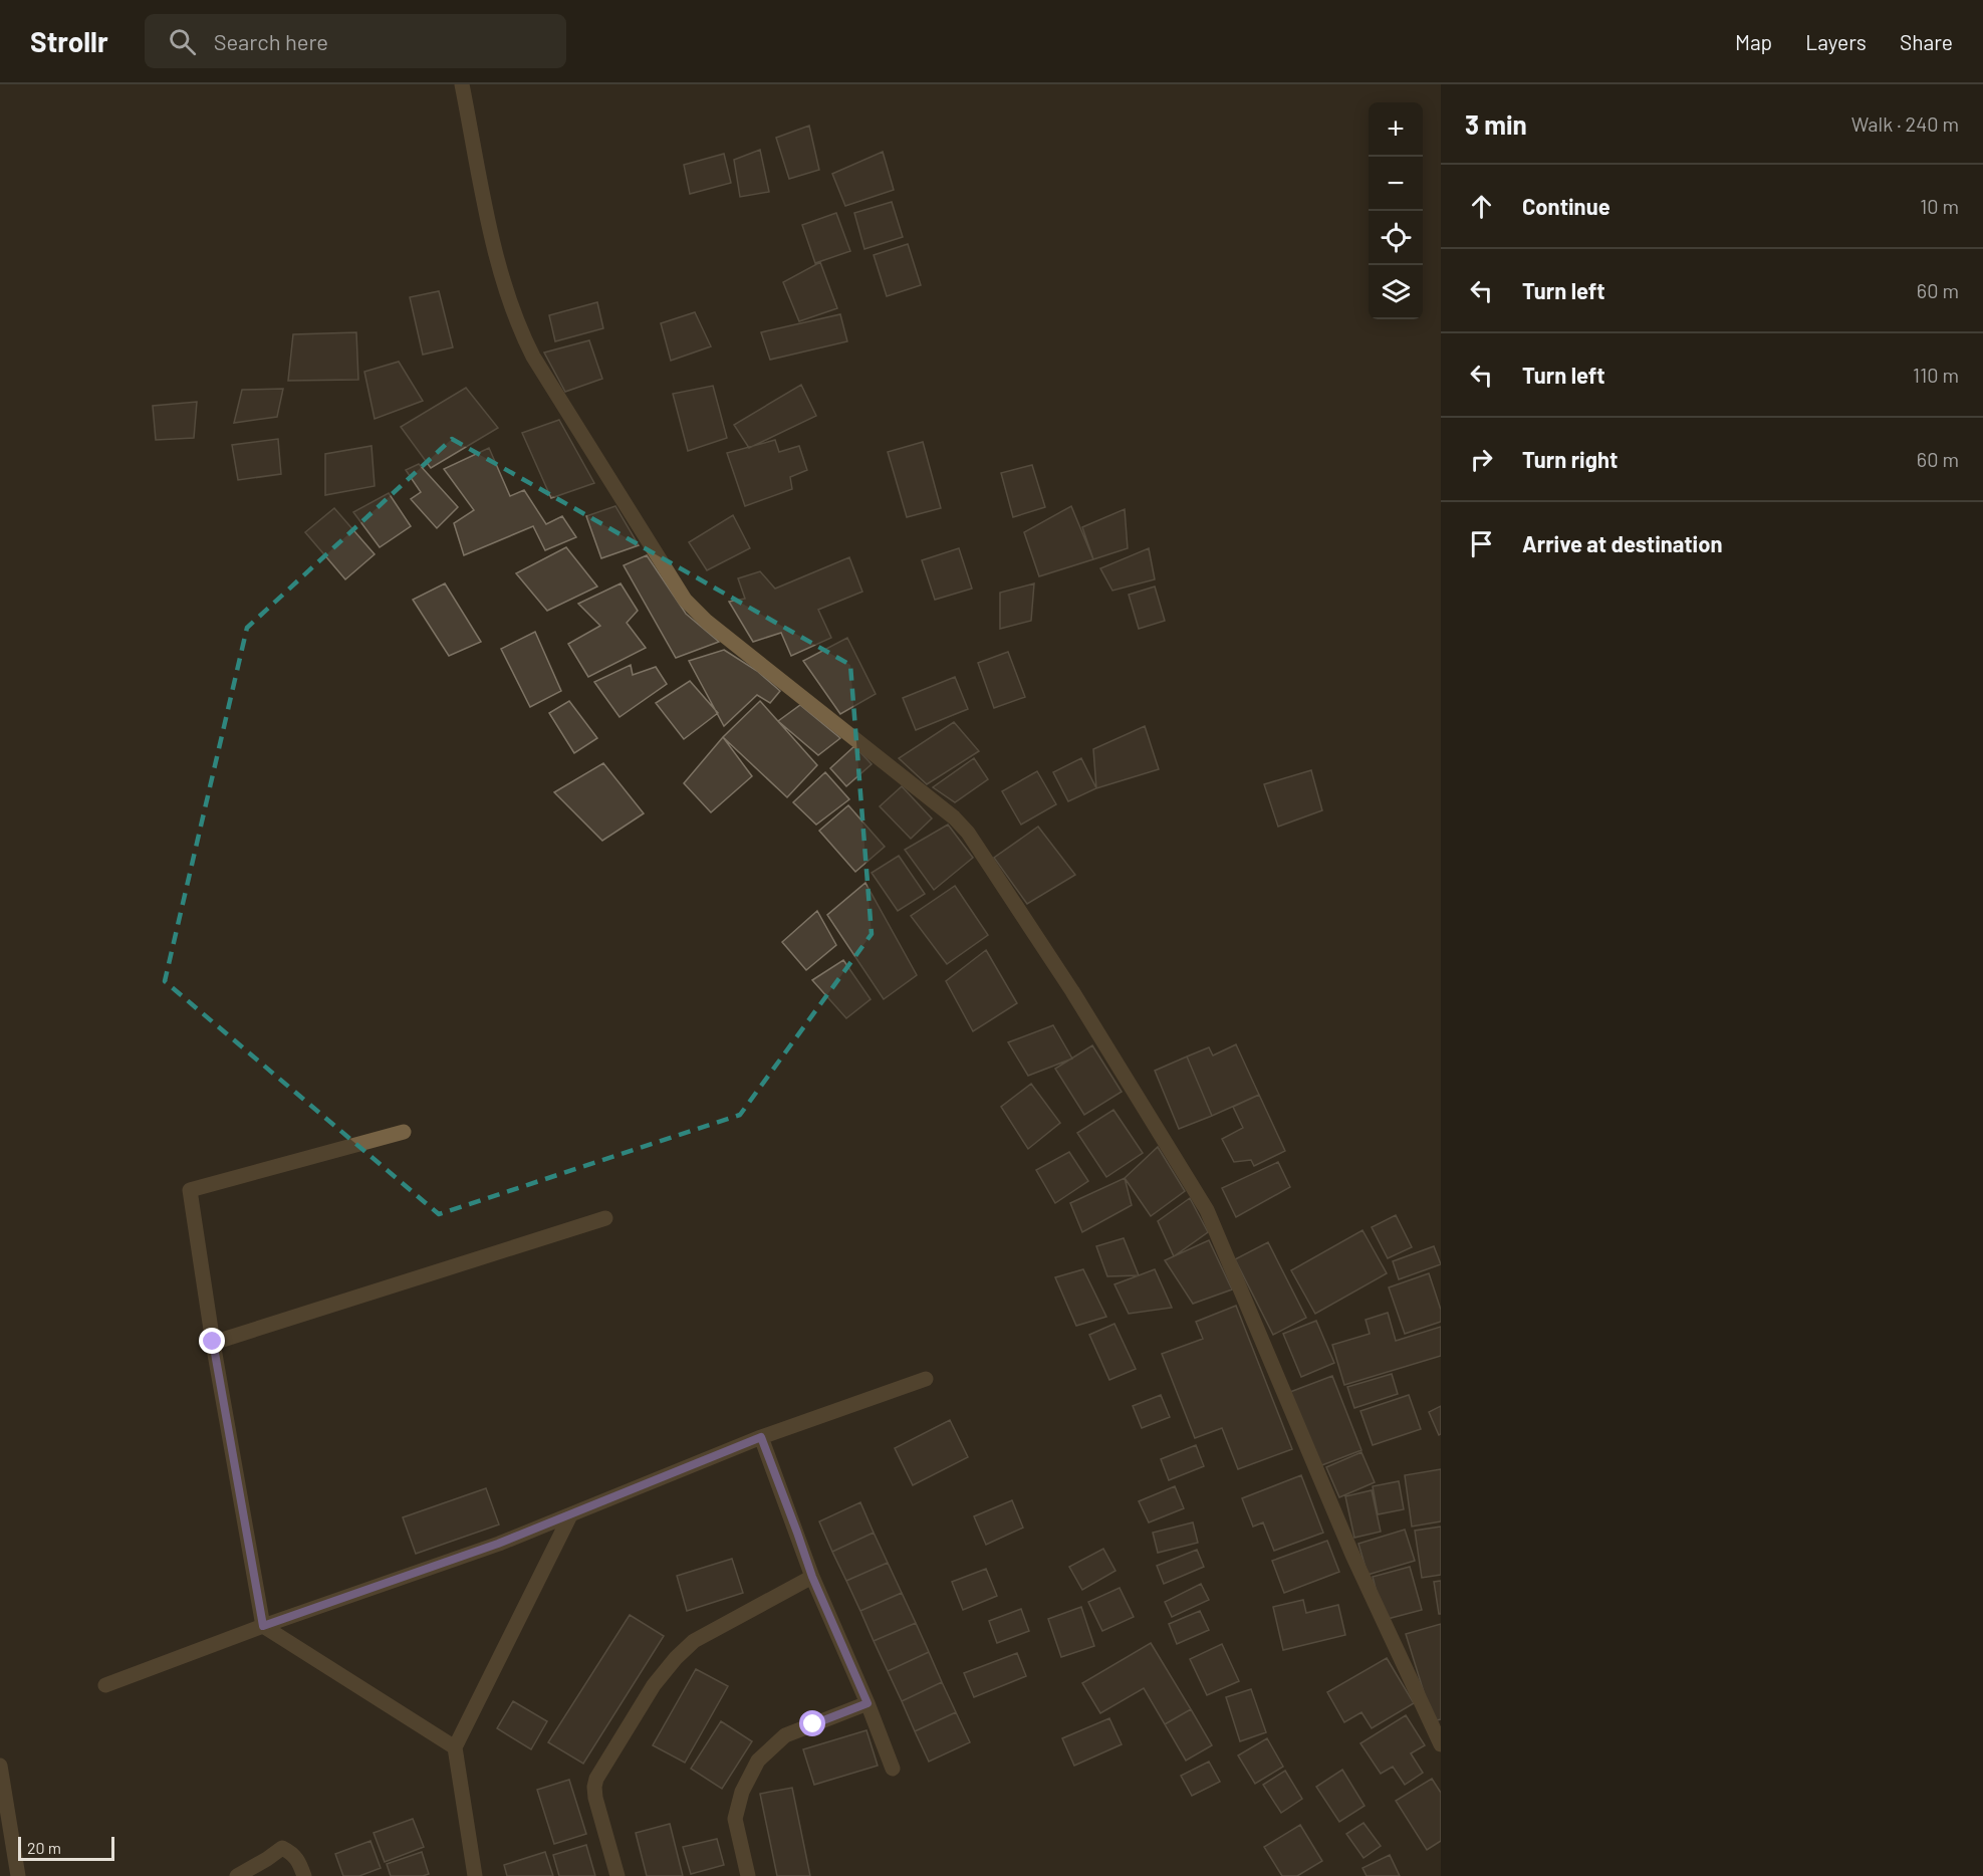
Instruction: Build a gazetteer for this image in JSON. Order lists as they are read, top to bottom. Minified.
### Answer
{"scale_bar":"20 m","page":{"header":"Strollr","search":"Search here","nav":["Map","Layers","Share"],"heading":["3 min","Walk · 240 m"],"map_buttons":["+","−"],"list":[["Continue","10 m"],["Turn left","60 m"],["Turn left","110 m"],["Turn right","60 m"],"Arrive at destination"],"scale":"20 m"}}
